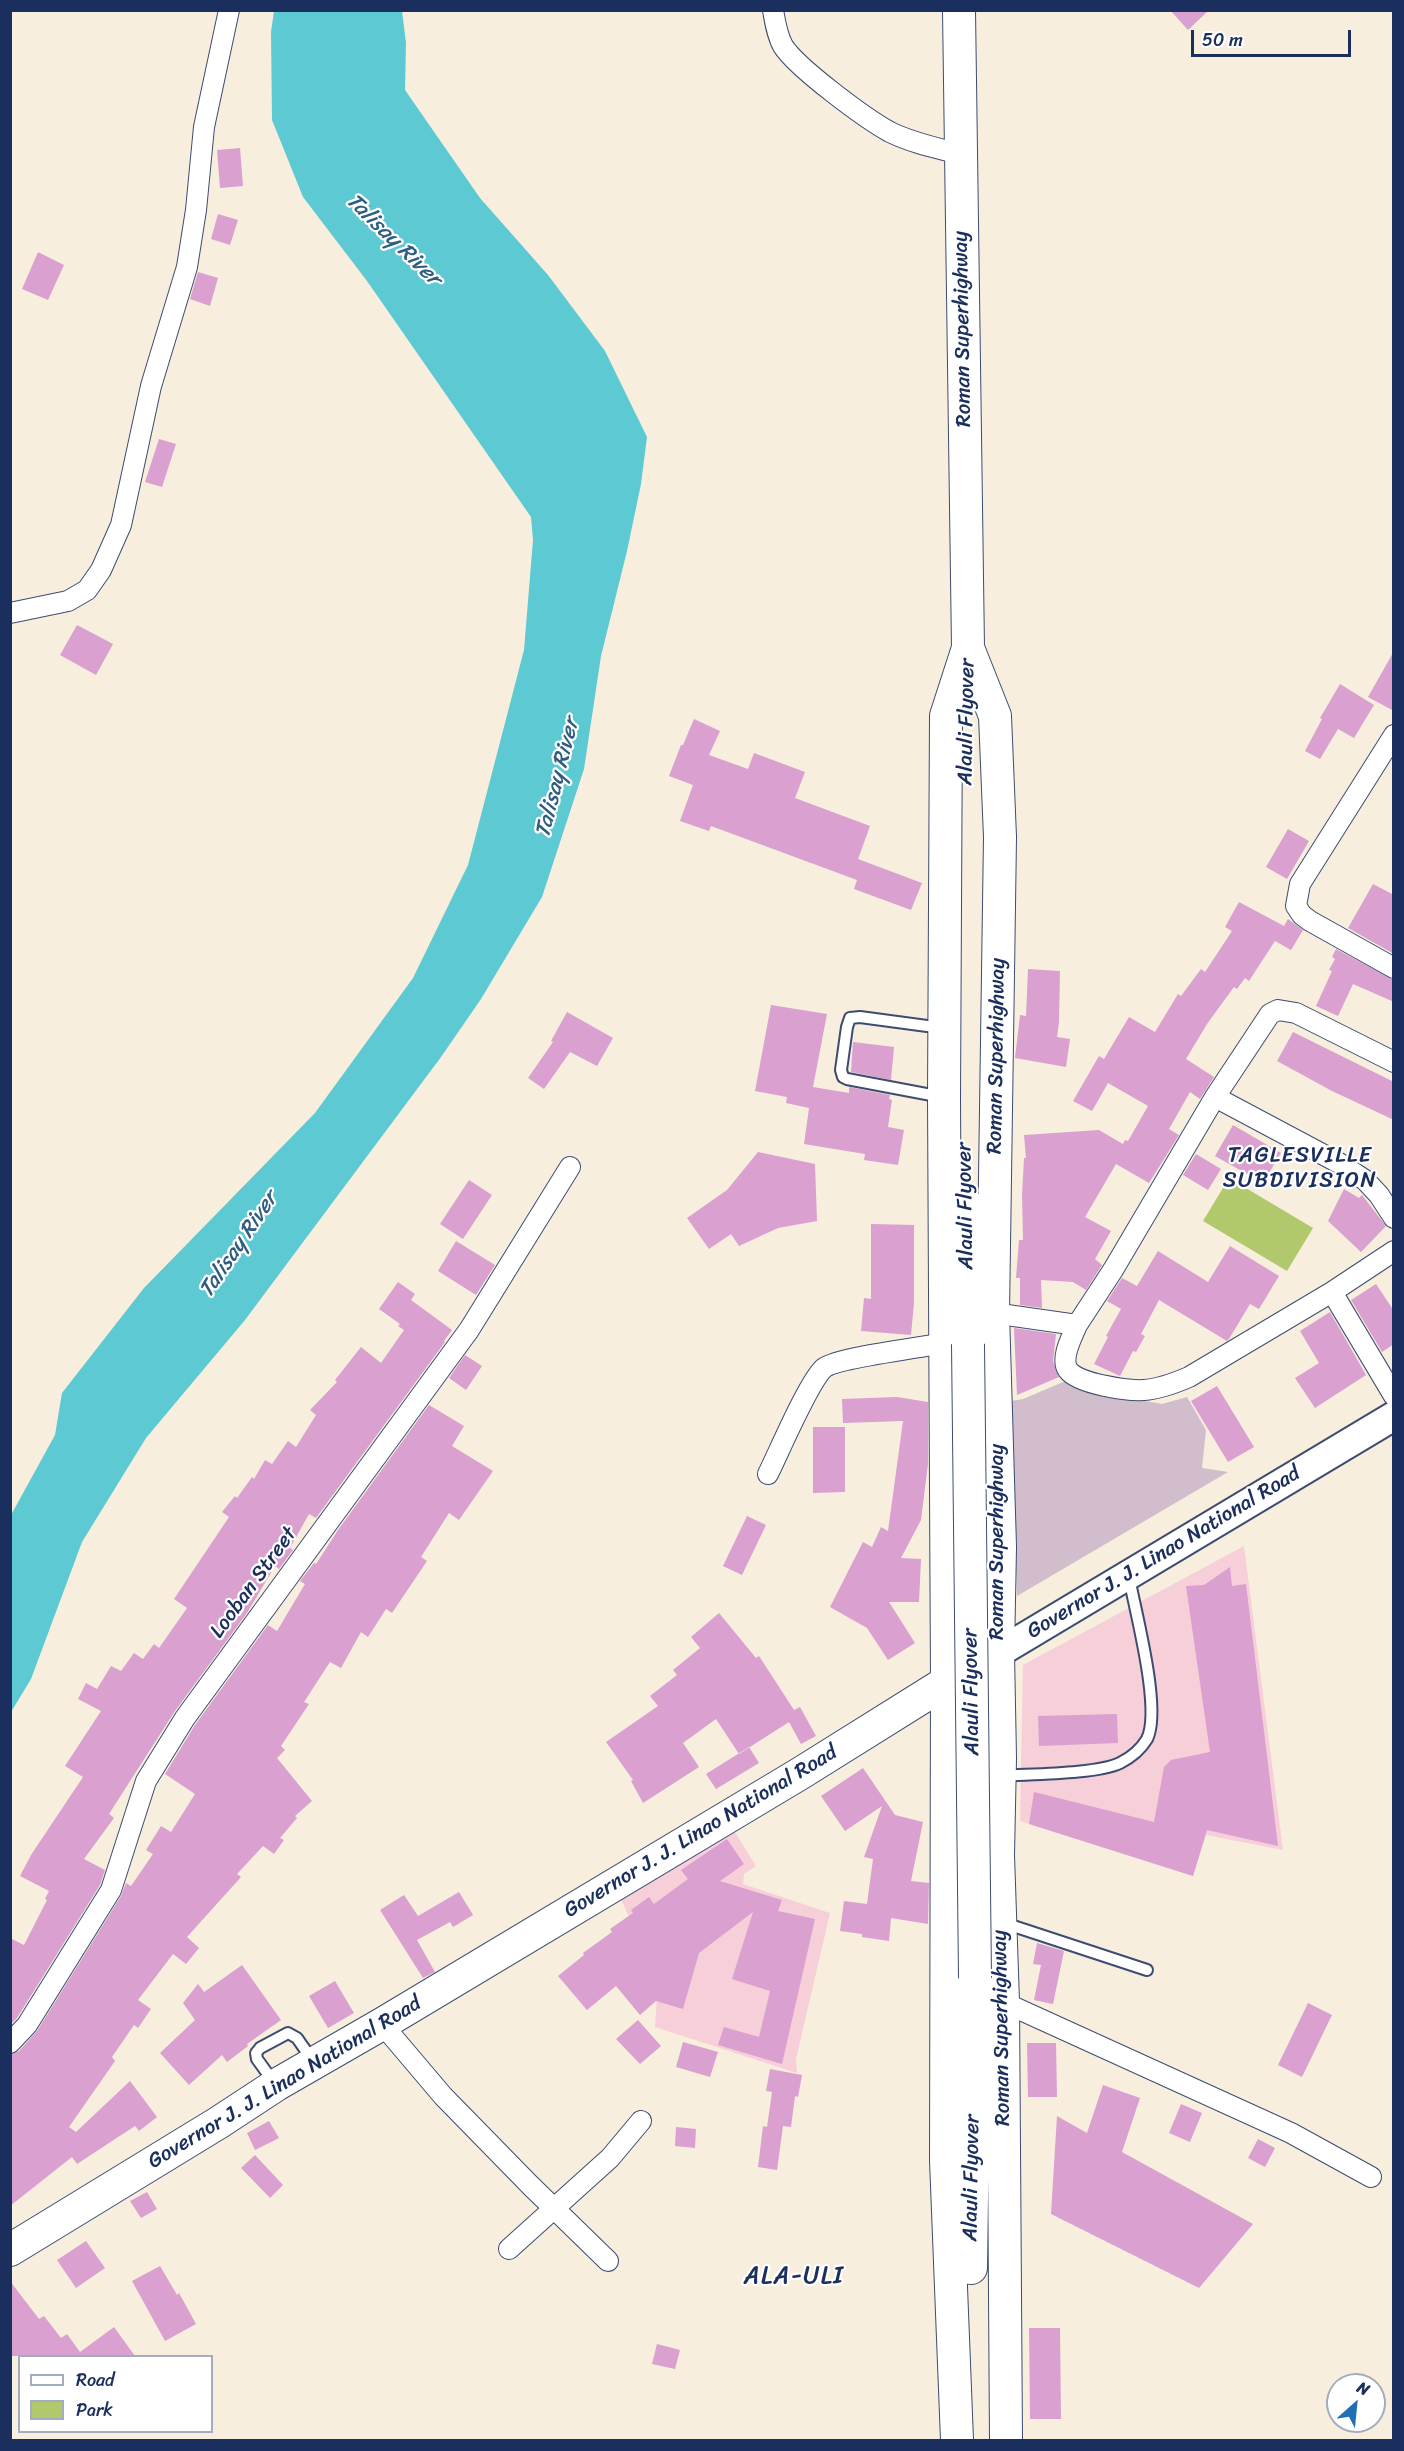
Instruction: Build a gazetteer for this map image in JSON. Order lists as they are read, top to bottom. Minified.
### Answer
{"streets":{"main road":["Roman Superhighway","Alauli Flyover","Governor J. J. Linao National Road"],"street":["Looban Street"]},"crossings":[["Roman Superhighway","Alauli Flyover"],["Roman Superhighway","Governor J. J. Linao National Road"]],"districts":["TAGLESVILLE SUBDIVISION","ALA-ULI"],"water":["Talisay River"],"legend":["Road","Park"],"scale_bar":"50 m","north":"top right"}
